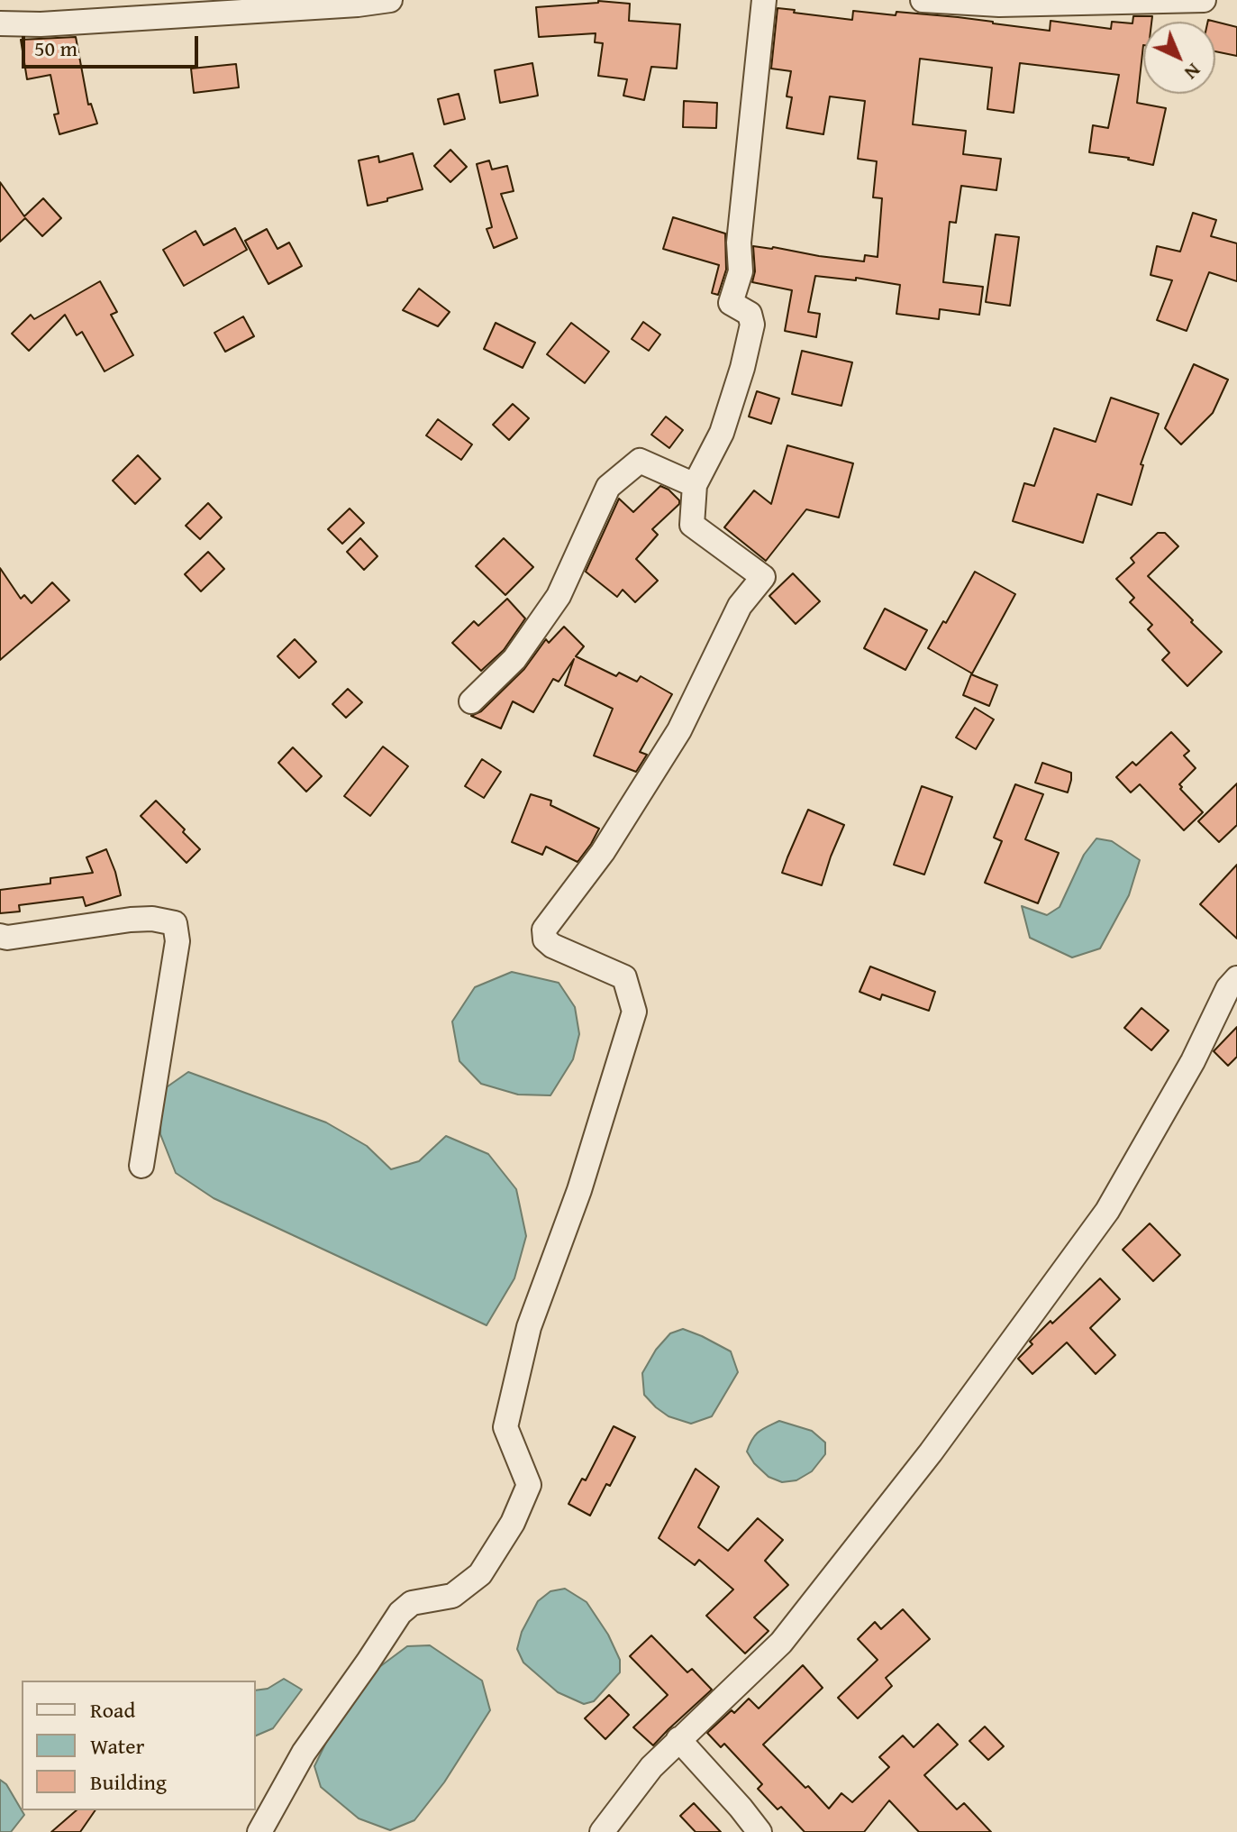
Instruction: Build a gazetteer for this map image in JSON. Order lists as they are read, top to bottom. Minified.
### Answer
{"legend":["Road","Water","Building"],"scale_bar":"50 m","north":"bottom right"}
